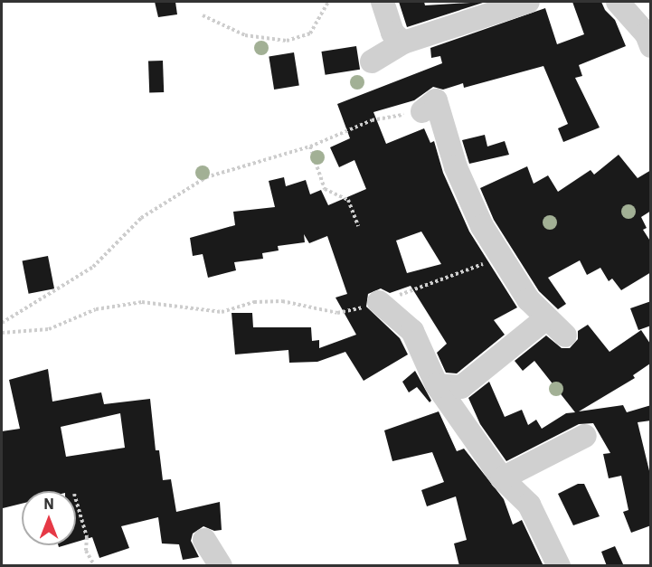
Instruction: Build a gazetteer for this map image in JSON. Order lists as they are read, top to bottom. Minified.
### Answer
{"north":"top"}
